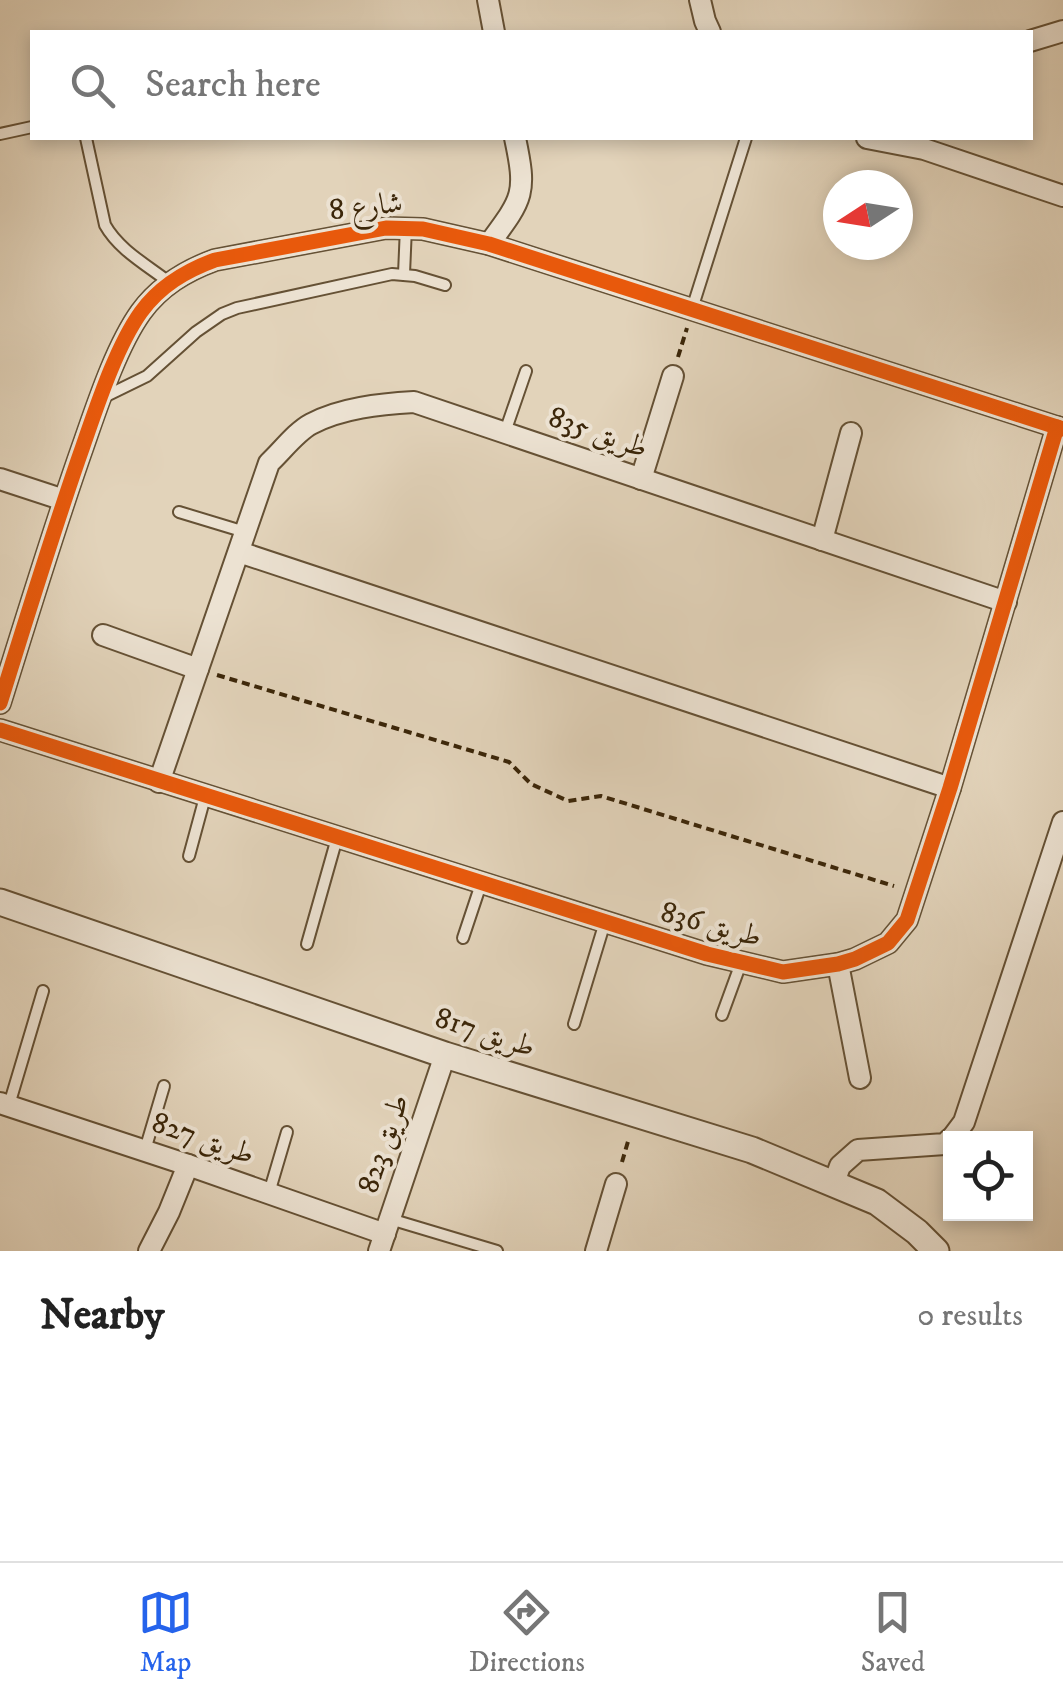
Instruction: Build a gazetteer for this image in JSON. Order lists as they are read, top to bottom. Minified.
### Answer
{"streets":{"street":["شارع 8","طريق 835","طريق 836","طريق 817","طريق 827","طريق 823"]},"crossings":[["شارع 8","طريق 836"],["طريق 835","طريق 836"],["طريق 817","طريق 823"],["طريق 827","طريق 823"]],"north":"left","page":{"search":"Search here","heading":["Nearby","0 results"],"nav":["Map","Directions","Saved"]}}
